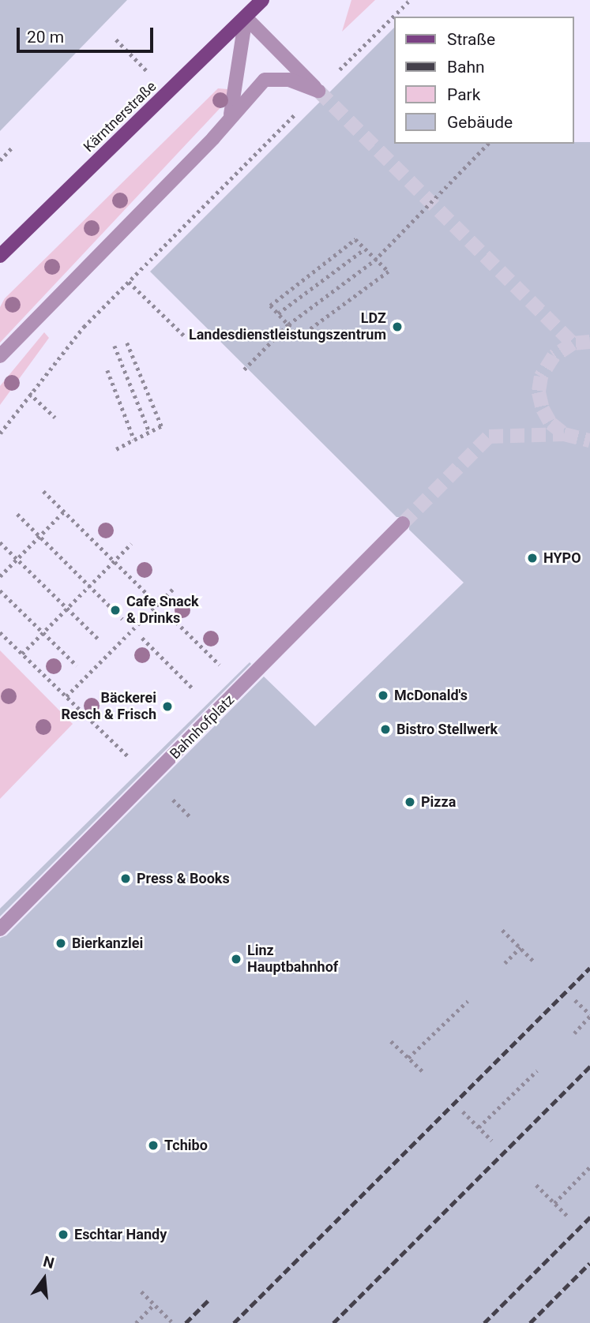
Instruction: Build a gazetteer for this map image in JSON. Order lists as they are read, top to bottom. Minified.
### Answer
{"streets":{"main road":["Kärntnerstraße"],"lane":["Bahnhofplatz"]},"places":["LDZ Landesdienstleistungszentrum","HYPO","Cafe Snack & Drinks","McDonald's","Bäckerei Resch & Frisch","Bistro Stellwerk","Pizza","Press & Books","Bierkanzlei","Linz Hauptbahnhof","Tchibo","Eschtar Handy"],"legend":["Straße","Bahn","Park","Gebäude"],"scale_bar":"20 m","north":"top"}
